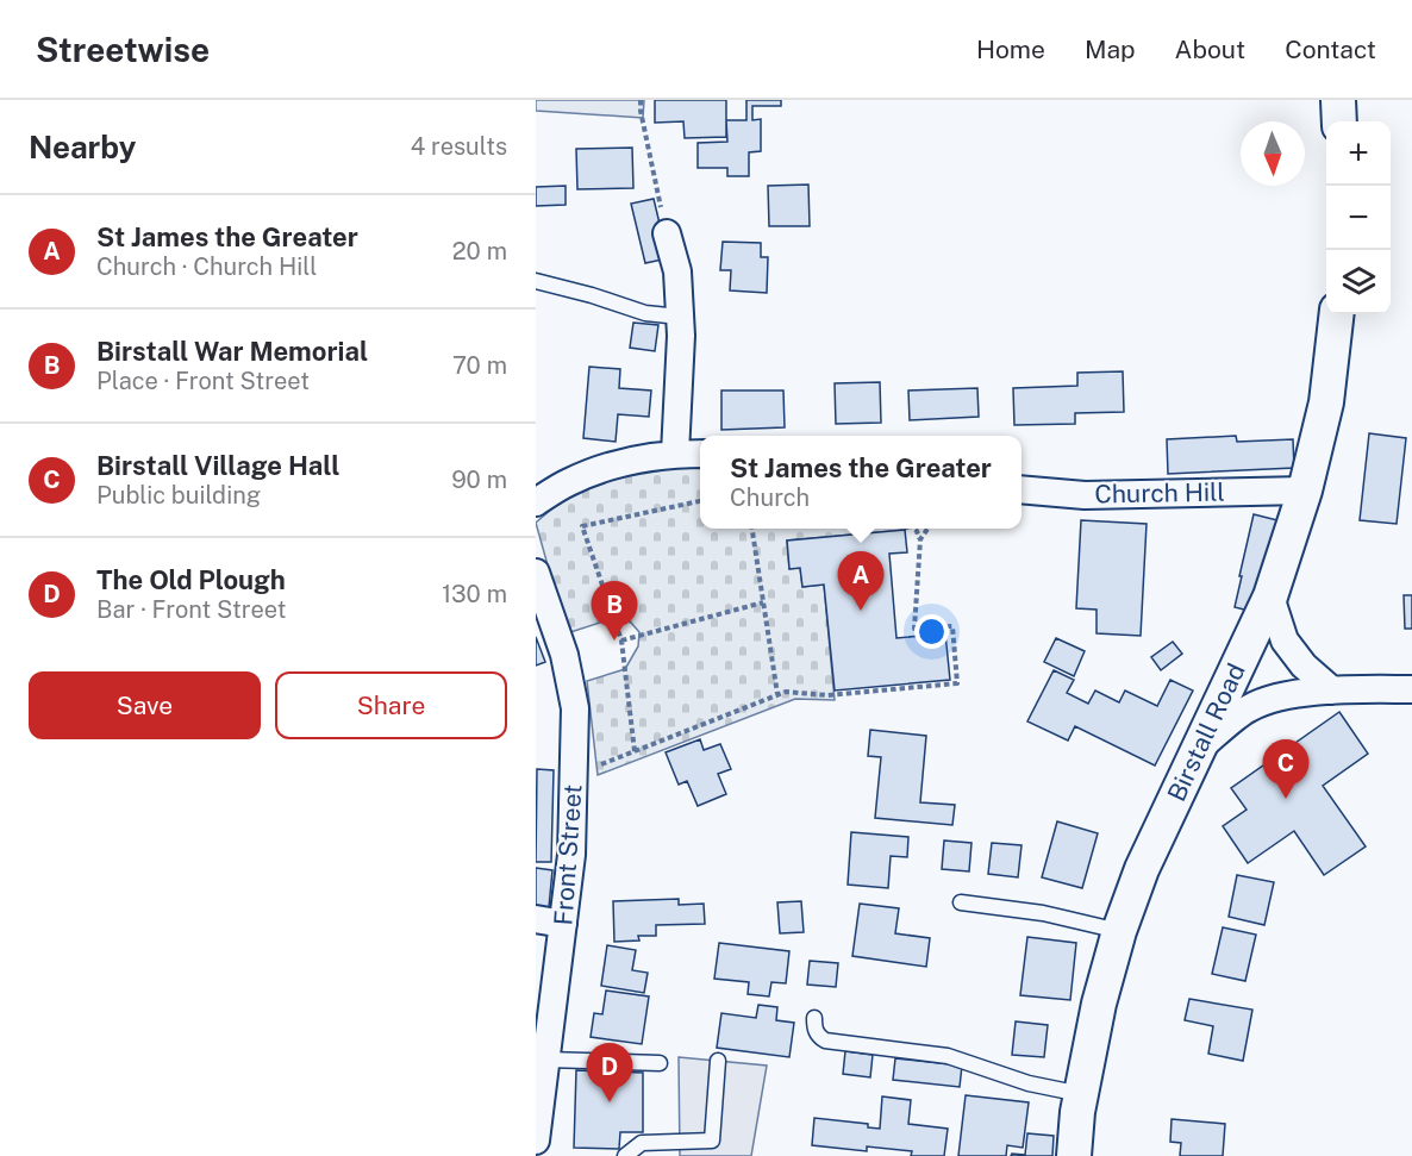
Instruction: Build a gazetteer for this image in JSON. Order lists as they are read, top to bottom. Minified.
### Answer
{"streets":{"street":["Church Hill","Birstall Road","Front Street"]},"crossings":[["Church Hill","Birstall Road"]],"north":"bottom","page":{"header":"Streetwise","nav":["Home","Map","About","Contact"],"heading":["Nearby","4 results"],"map_buttons":["+","−"],"list":[{"mark":"A","name":"St James the Greater","note":"Church · Church Hill","value":"20 m"},{"mark":"B","name":"Birstall War Memorial","note":"Place · Front Street","value":"70 m"},{"mark":"C","name":"Birstall Village Hall","note":"Public building","value":"90 m"},{"mark":"D","name":"The Old Plough","note":"Bar · Front Street","value":"130 m"}],"popup":["St James the Greater","Church"],"pins":["A","B","C","D"],"buttons":["Save","Share"]}}
